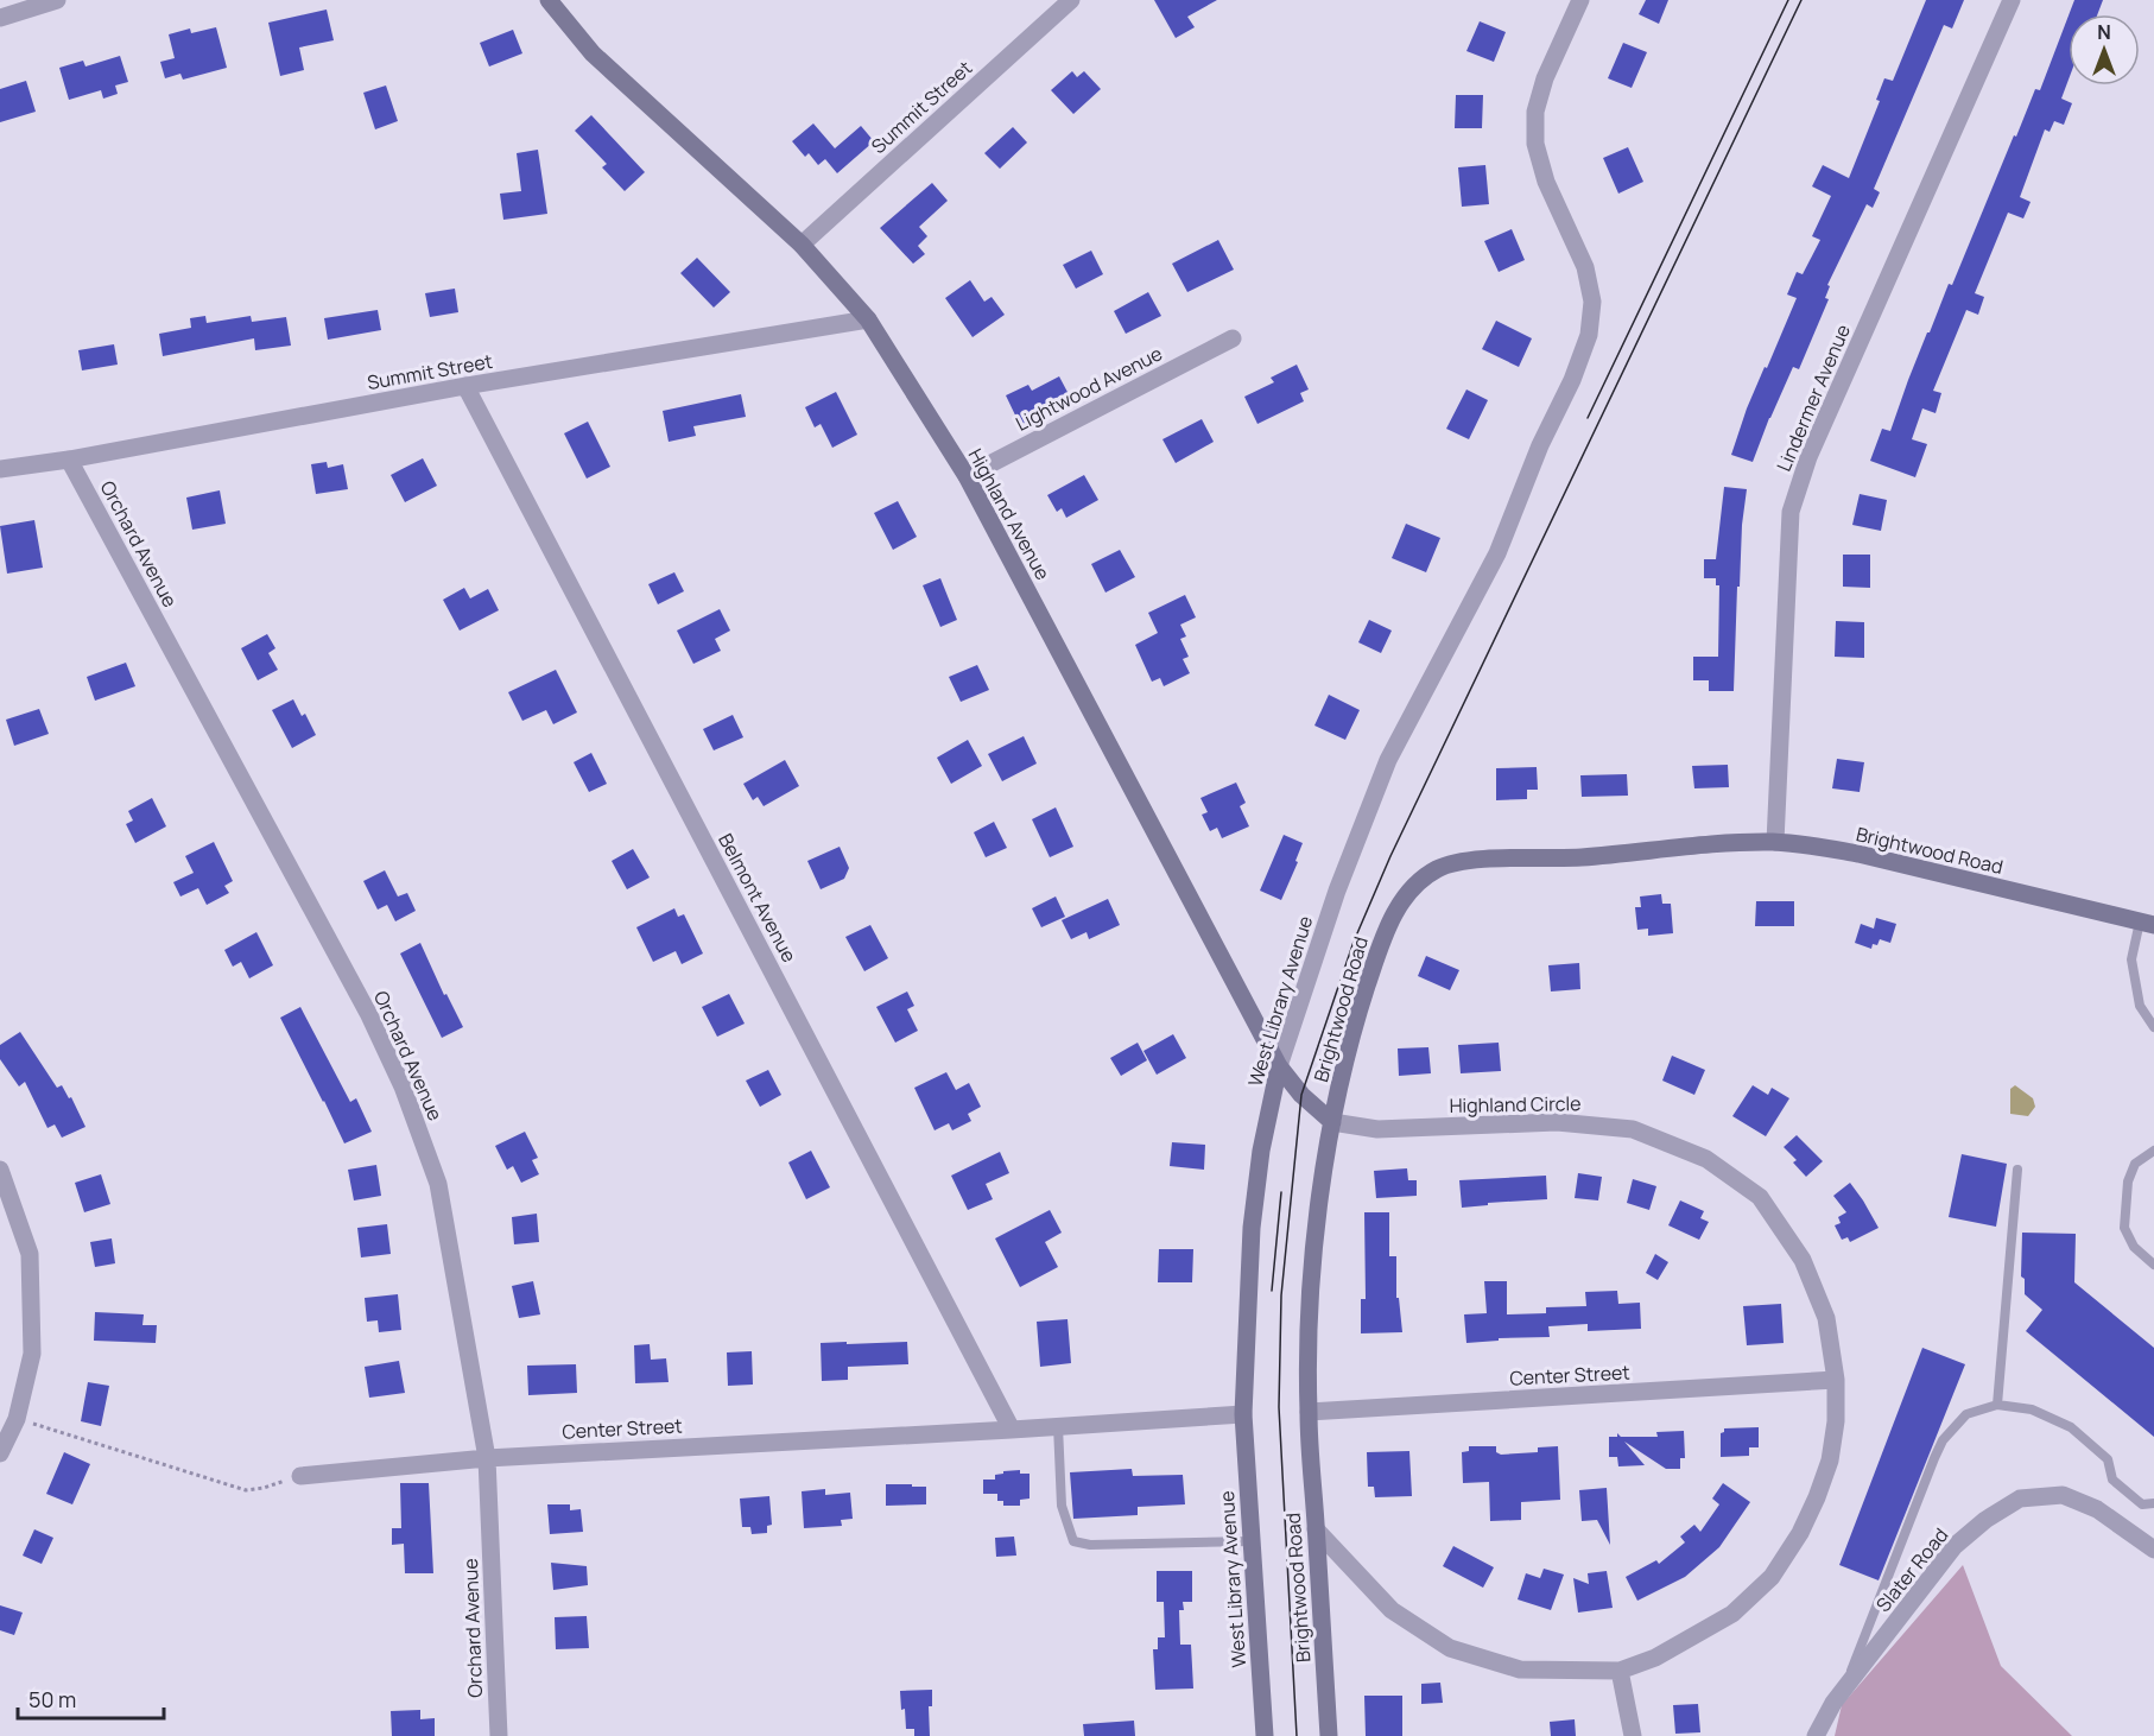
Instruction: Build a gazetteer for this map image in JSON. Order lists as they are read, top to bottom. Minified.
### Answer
{"streets":{"street":["Summit Street","Lightwood Avenue","Lindermer Avenue","Highland Avenue","Orchard Avenue","Brightwood Road","Belmont Avenue","West Library Avenue","Highland Circle","Center Street","Slater Road"]},"crossings":[["Summit Street","Highland Avenue"],["Summit Street","Orchard Avenue"],["Summit Street","Belmont Avenue"],["Lightwood Avenue","Highland Avenue"],["Lindermer Avenue","Brightwood Road"],["Highland Avenue","Brightwood Road"],["Highland Avenue","West Library Avenue"],["Highland Avenue","Highland Circle"],["Orchard Avenue","Center Street"],["Brightwood Road","Highland Circle"],["Brightwood Road","Center Street"],["Belmont Avenue","Center Street"],["West Library Avenue","Center Street"],["Highland Circle","Center Street"]],"scale_bar":"50 m","north":"top"}
